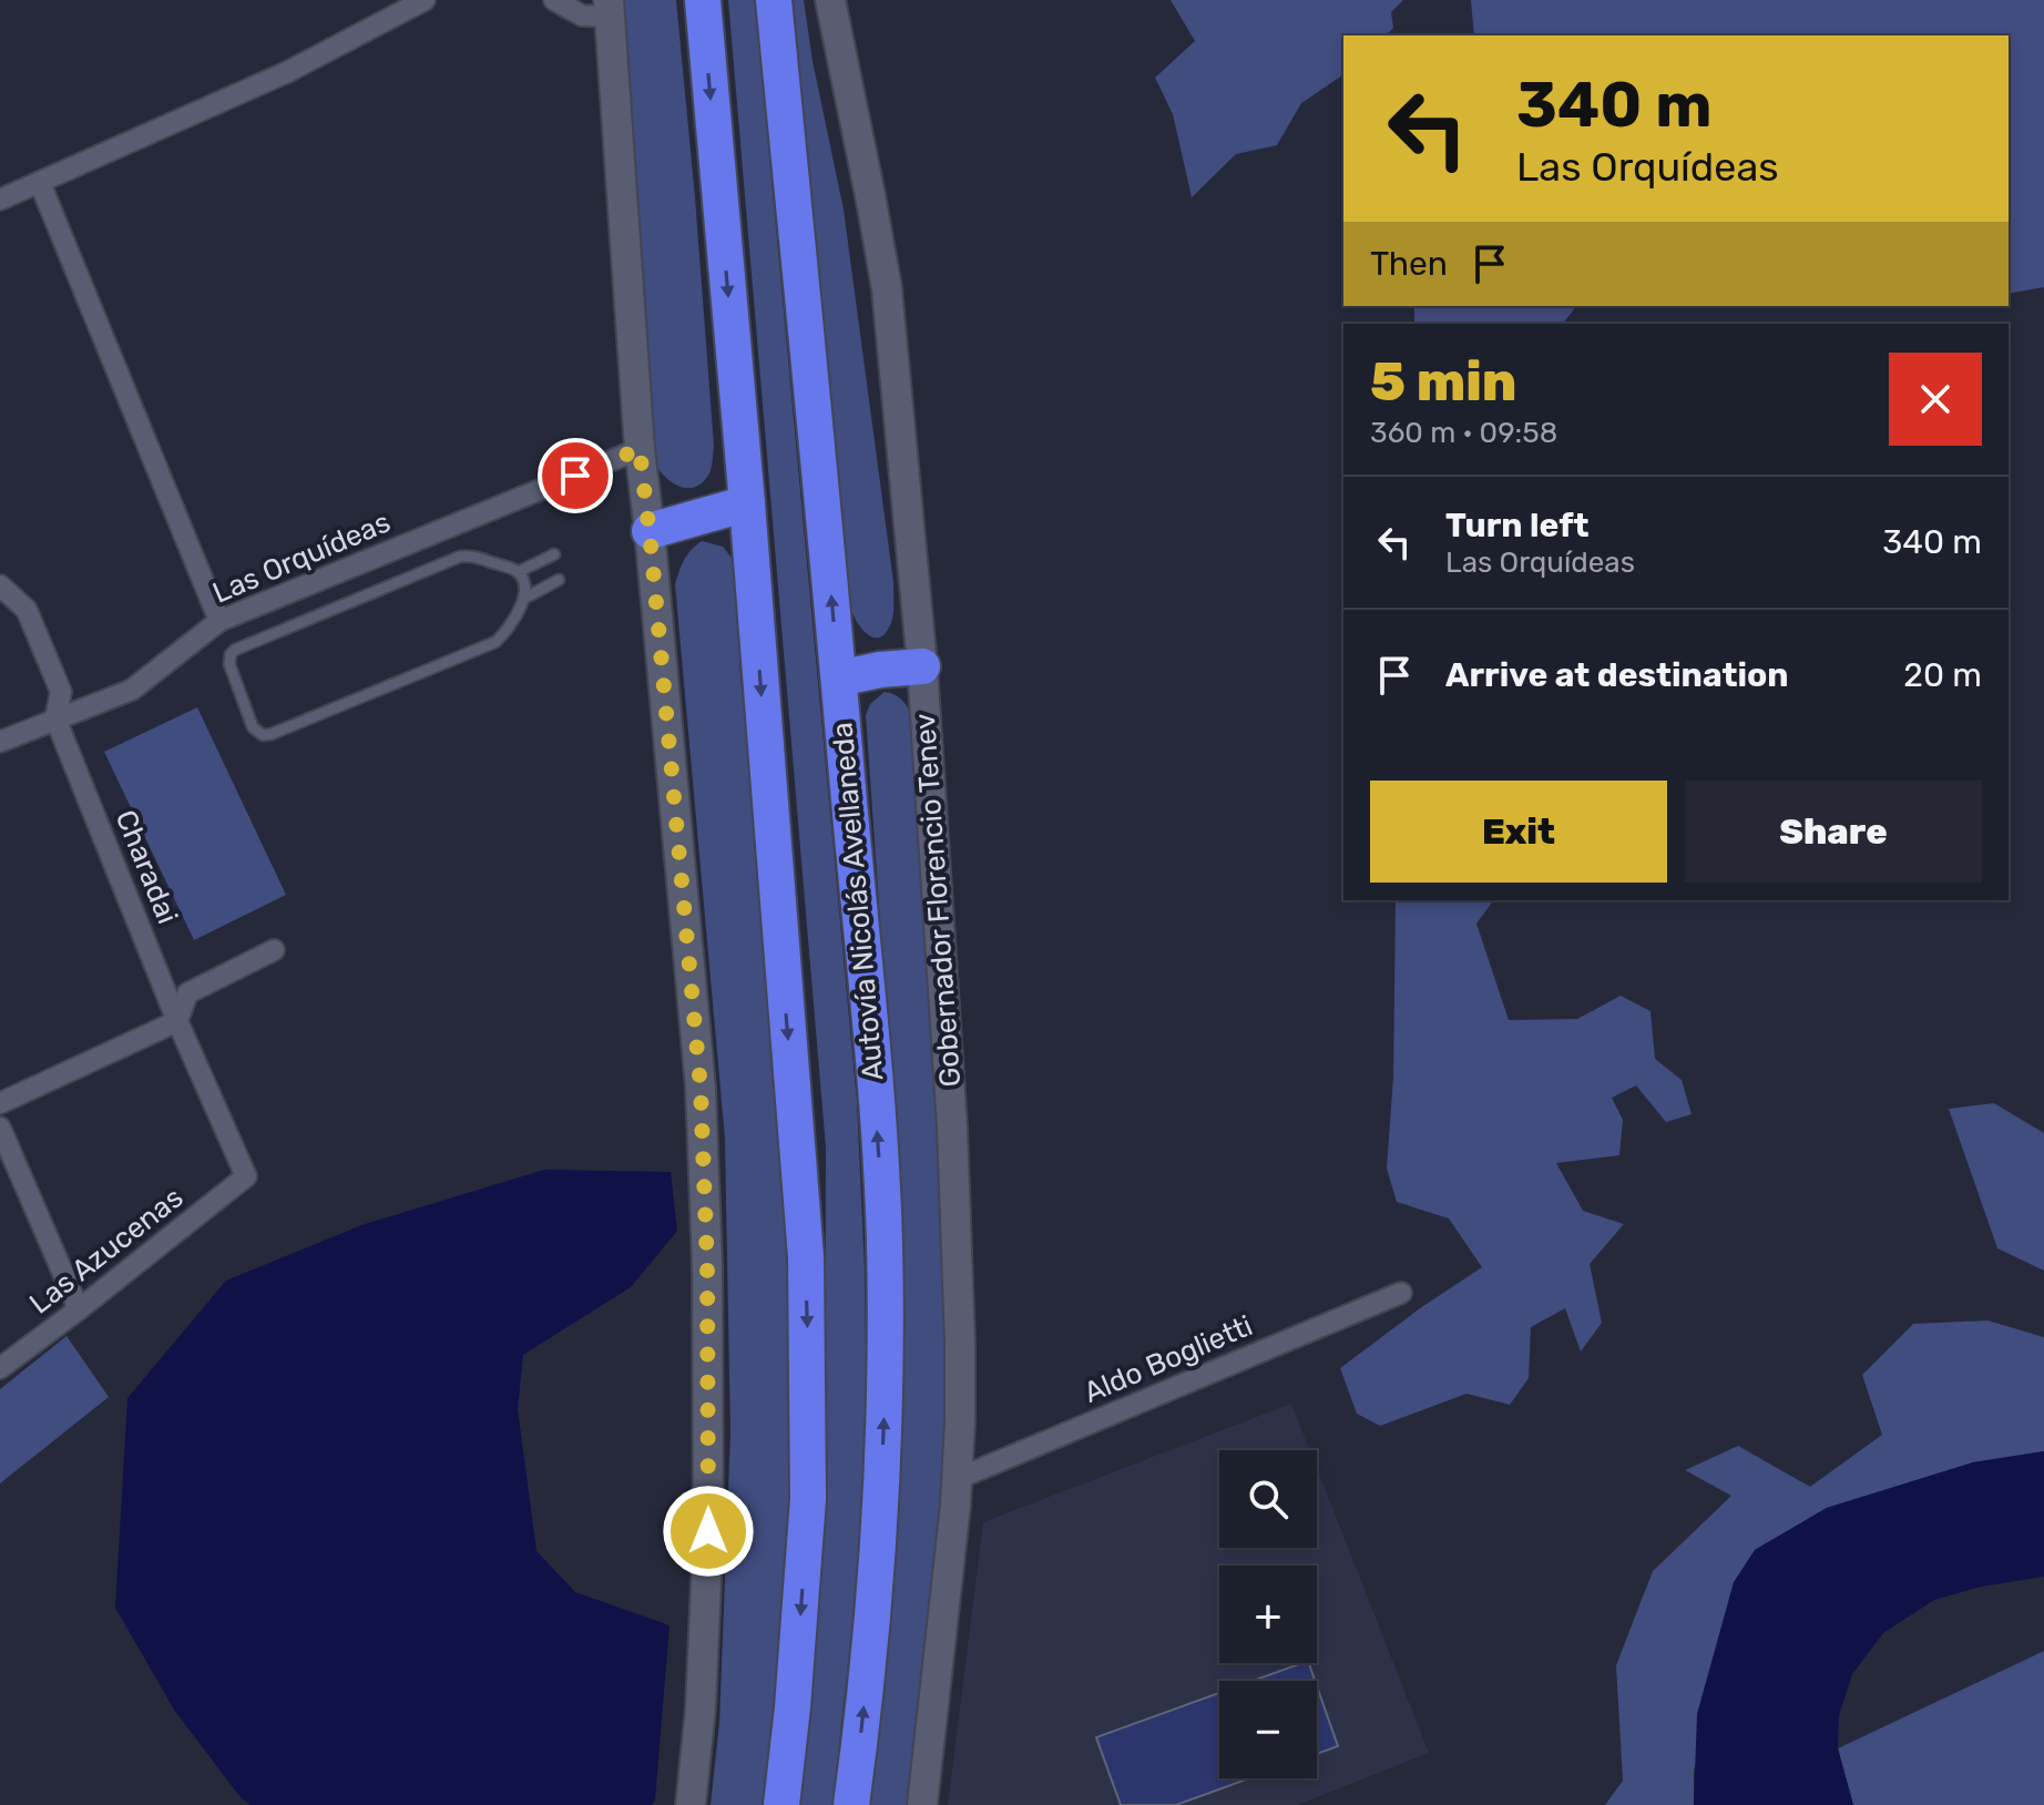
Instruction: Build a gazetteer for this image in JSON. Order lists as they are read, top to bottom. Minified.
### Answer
{"streets":{"highway":["Autovía Nicolás Avellaneda"],"street":["Las Orquídeas","Charadai","Gobernador Florencio Tenev","Las Azucenas","Aldo Boglietti"]},"crossings":[["Las Orquídeas","Charadai"],["Charadai","Las Azucenas"],["Gobernador Florencio Tenev","Aldo Boglietti"]],"page":{"turn":["340 m","Las Orquídeas"],"then":"Then","heading":["5 min","360 m · 09:58"],"list":[{"name":"Turn left","note":"Las Orquídeas","value":"340 m"},{"name":"Arrive at destination","value":"20 m"}],"buttons":["Exit","Share"],"map_buttons":["+","−"]}}
